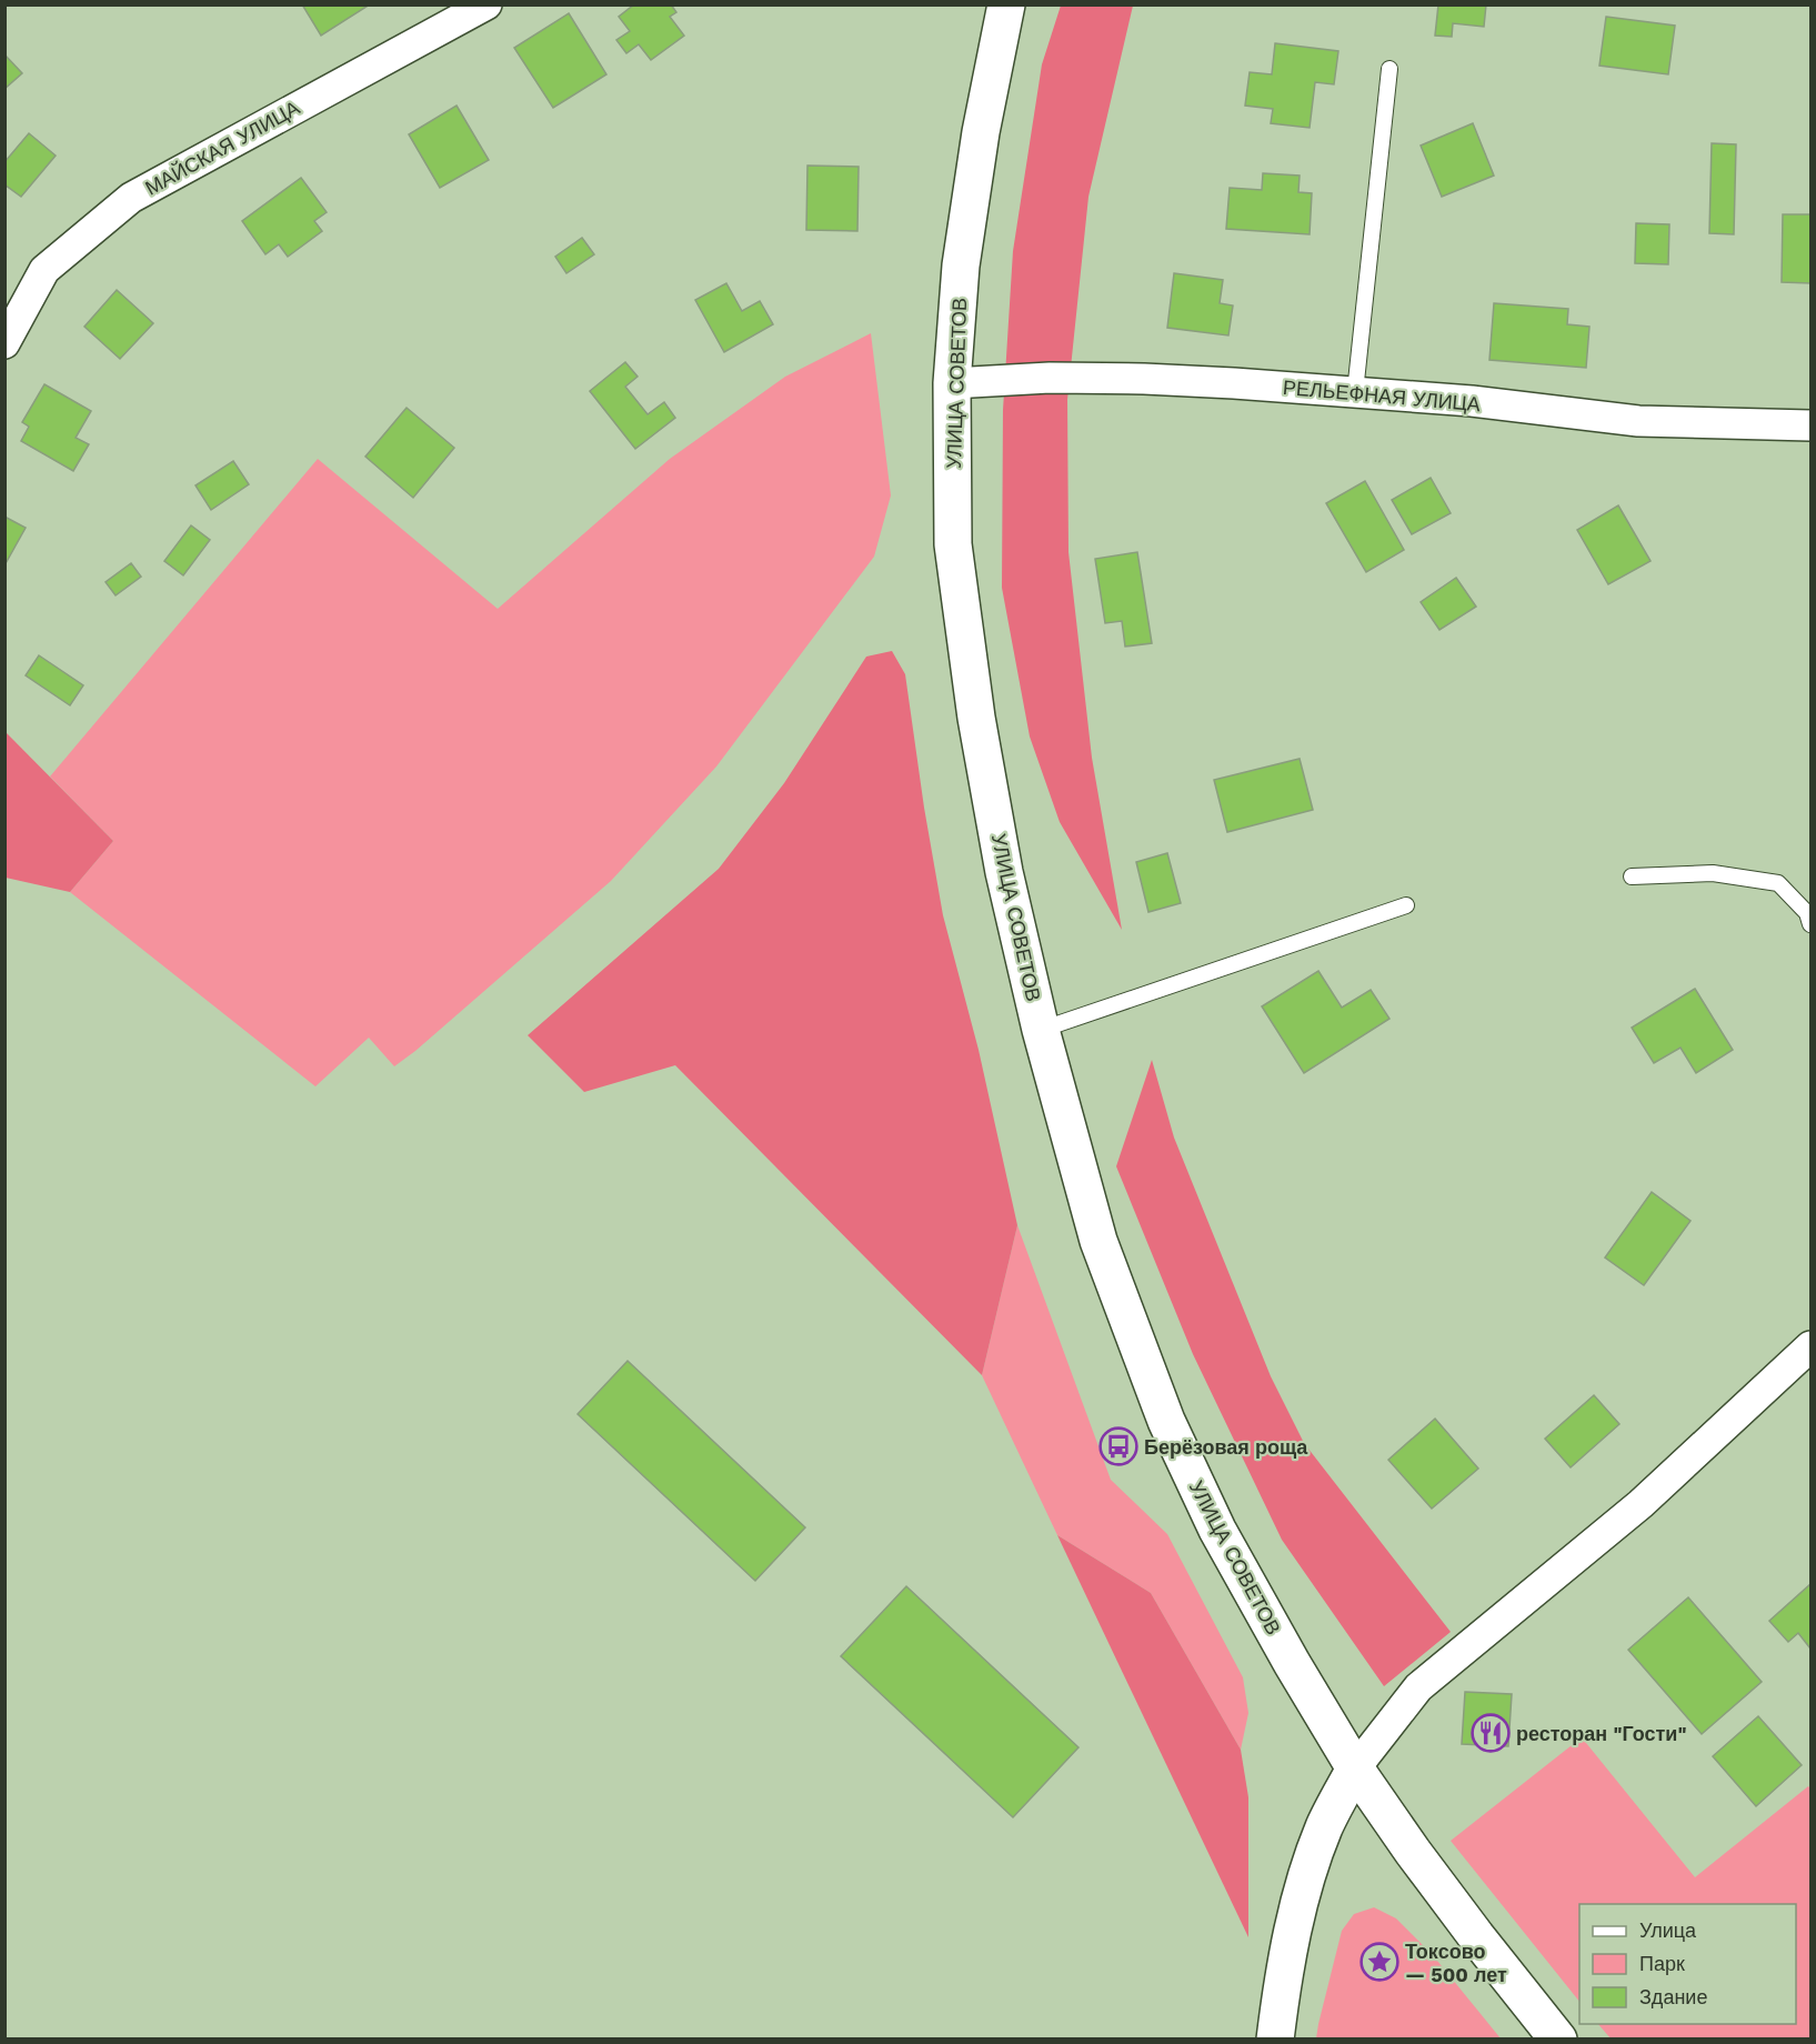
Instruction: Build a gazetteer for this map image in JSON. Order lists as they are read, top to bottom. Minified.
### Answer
{"streets":{"main road":["УЛИЦА СОВЕТОВ"],"street":["МАЙСКАЯ УЛИЦА","РЕЛЬЕФНАЯ УЛИЦА"]},"crossings":[["УЛИЦА СОВЕТОВ","РЕЛЬЕФНАЯ УЛИЦА"]],"places":{"bus stop":["Берёзовая роща"],"restaurant":["ресторан \"Гости\""],"place":["Токсово — 500 лет"]},"legend":["Улица","Парк","Здание"]}
